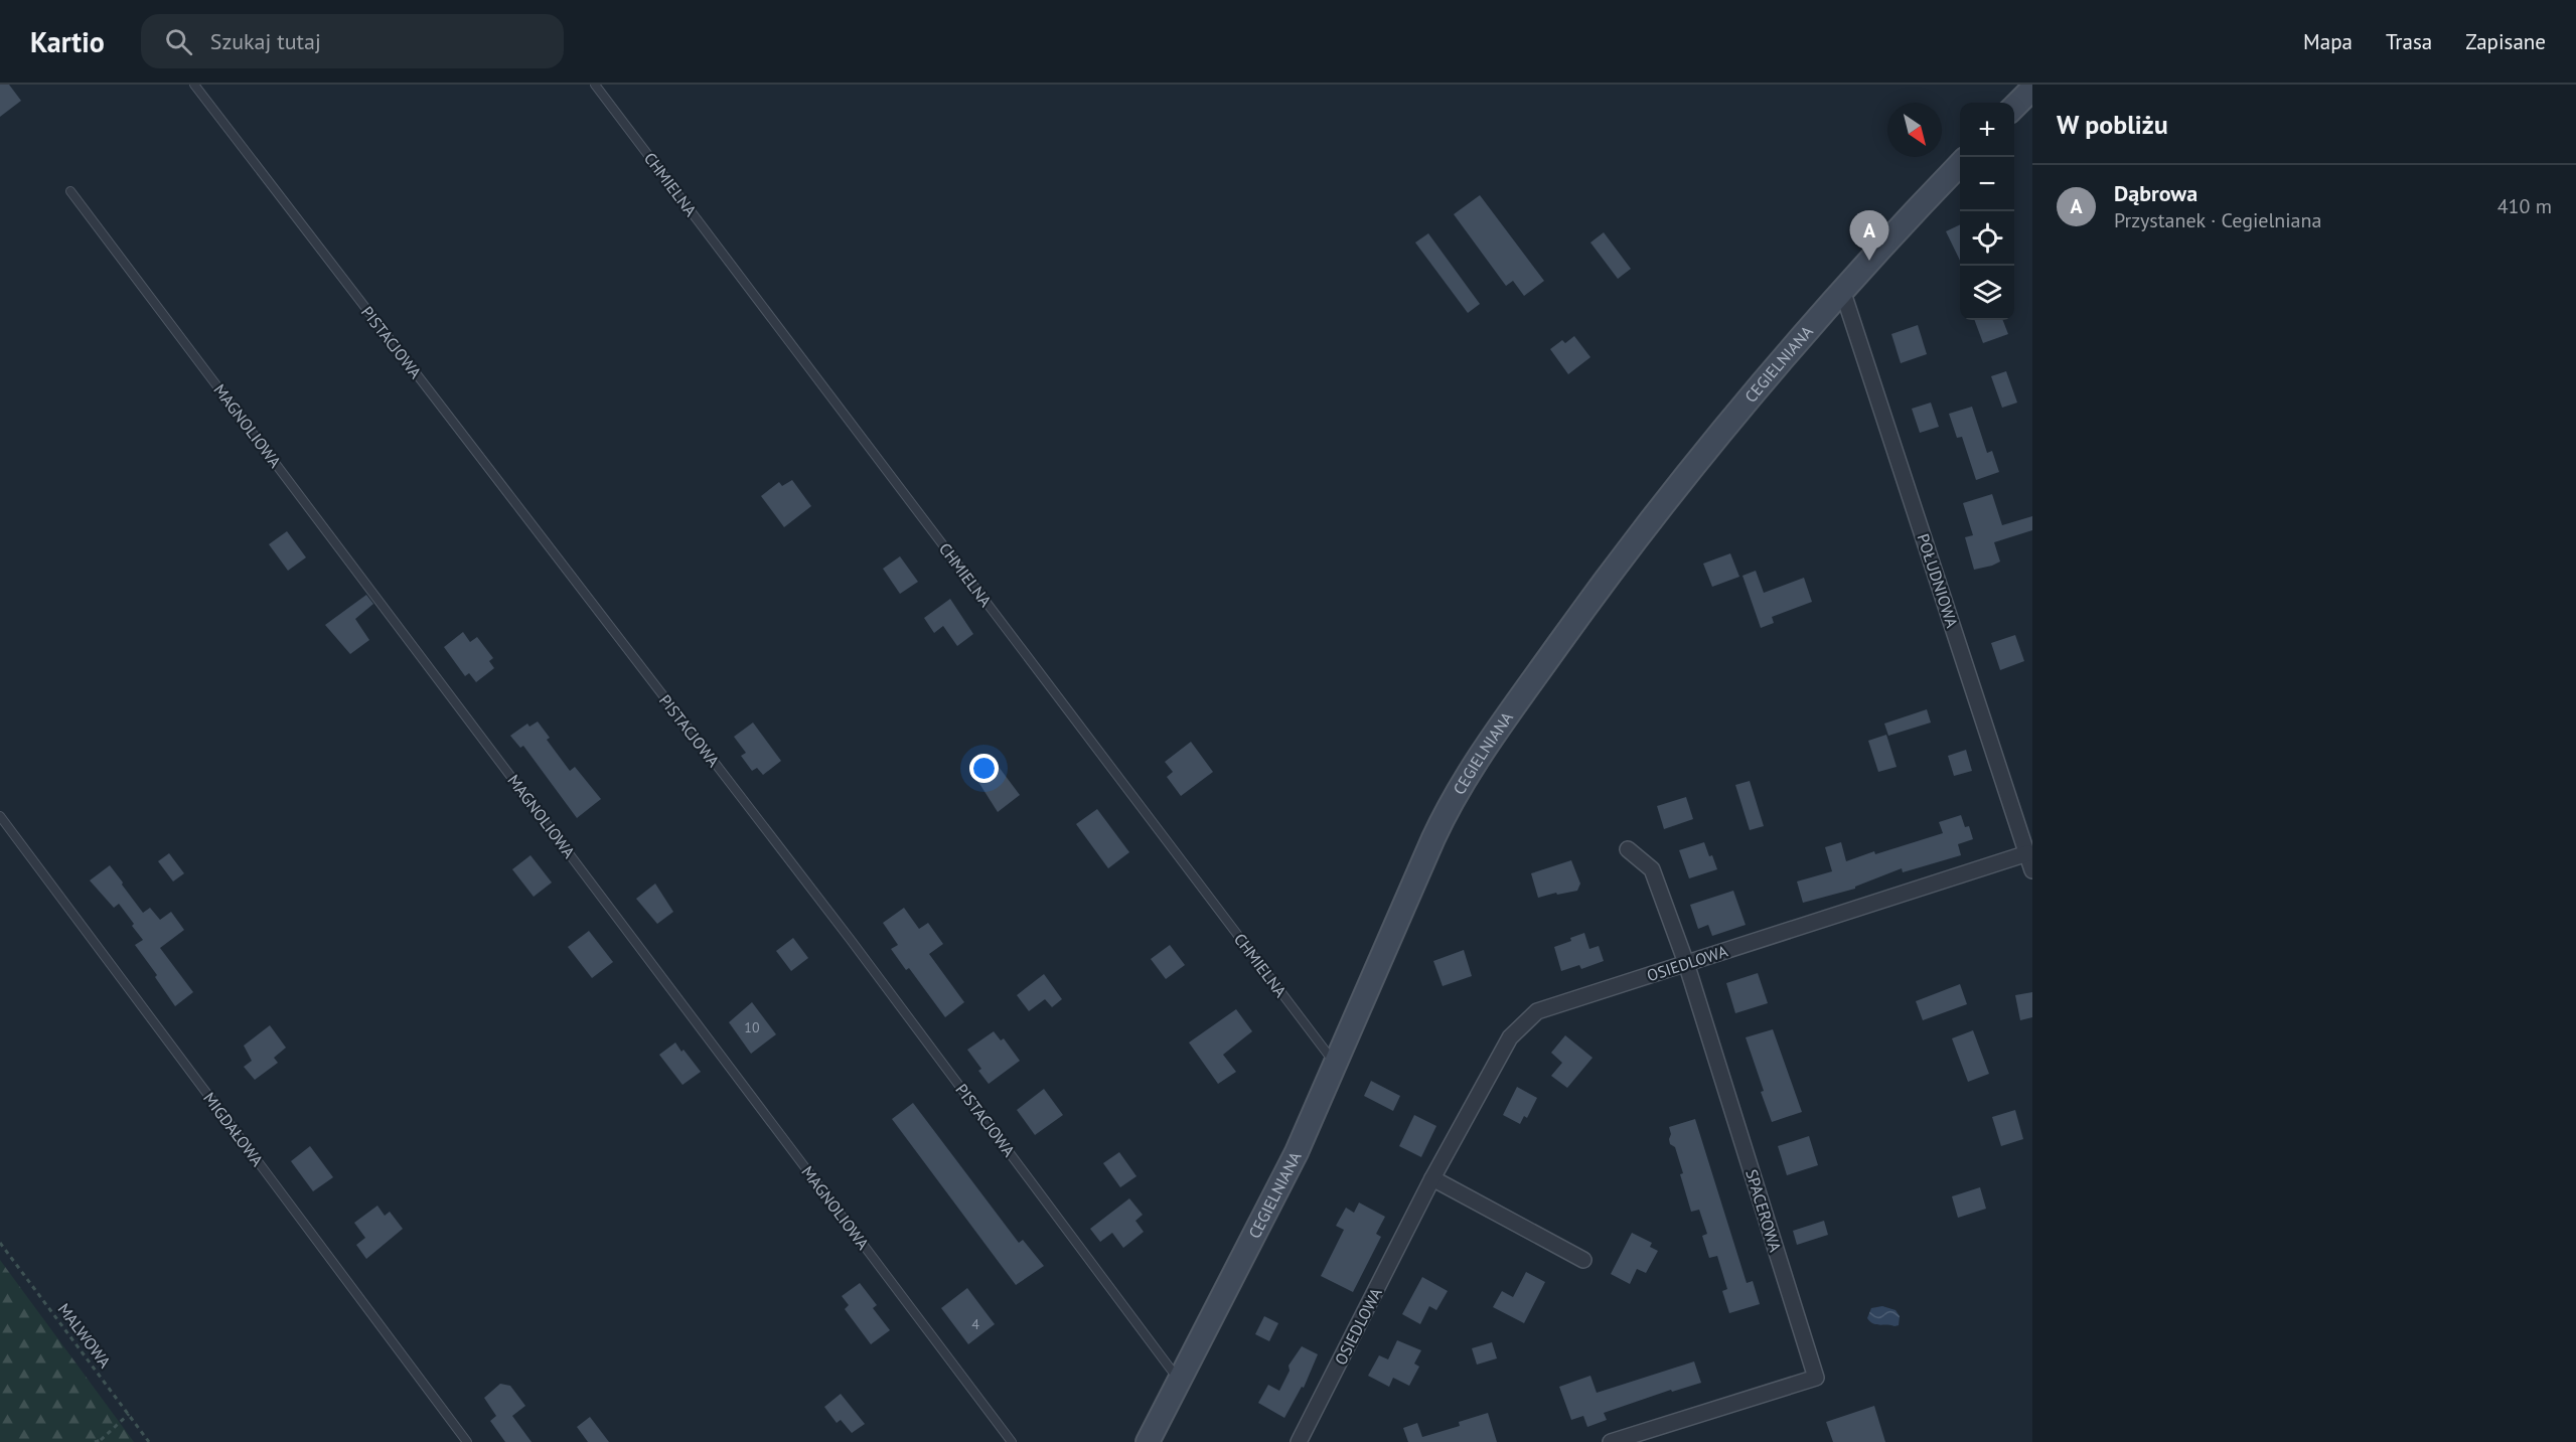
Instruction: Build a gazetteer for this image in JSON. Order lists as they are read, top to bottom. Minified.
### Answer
{"streets":{"street":["CEGIELNIANA","POŁUDNIOWA","OSIEDLOWA","SPACEROWA"],"lane":["CHMIELNA","PISTACJOWA","MAGNOLIOWA","MIGDAŁOWA"],"path":["MALWOWA"]},"crossings":[["CHMIELNA","CEGIELNIANA"],["PISTACJOWA","CEGIELNIANA"],["CEGIELNIANA","POŁUDNIOWA"],["POŁUDNIOWA","OSIEDLOWA"],["OSIEDLOWA","SPACEROWA"]],"house_numbers":["10","4"],"north":"bottom right","page":{"header":"Kartio","search":"Szukaj tutaj","nav":["Mapa","Trasa","Zapisane"],"heading":"W pobliżu","map_buttons":["+","−"],"list":[{"mark":"A","name":"Dąbrowa","note":"Przystanek · Cegielniana","value":"410 m"}],"pins":"A"}}
